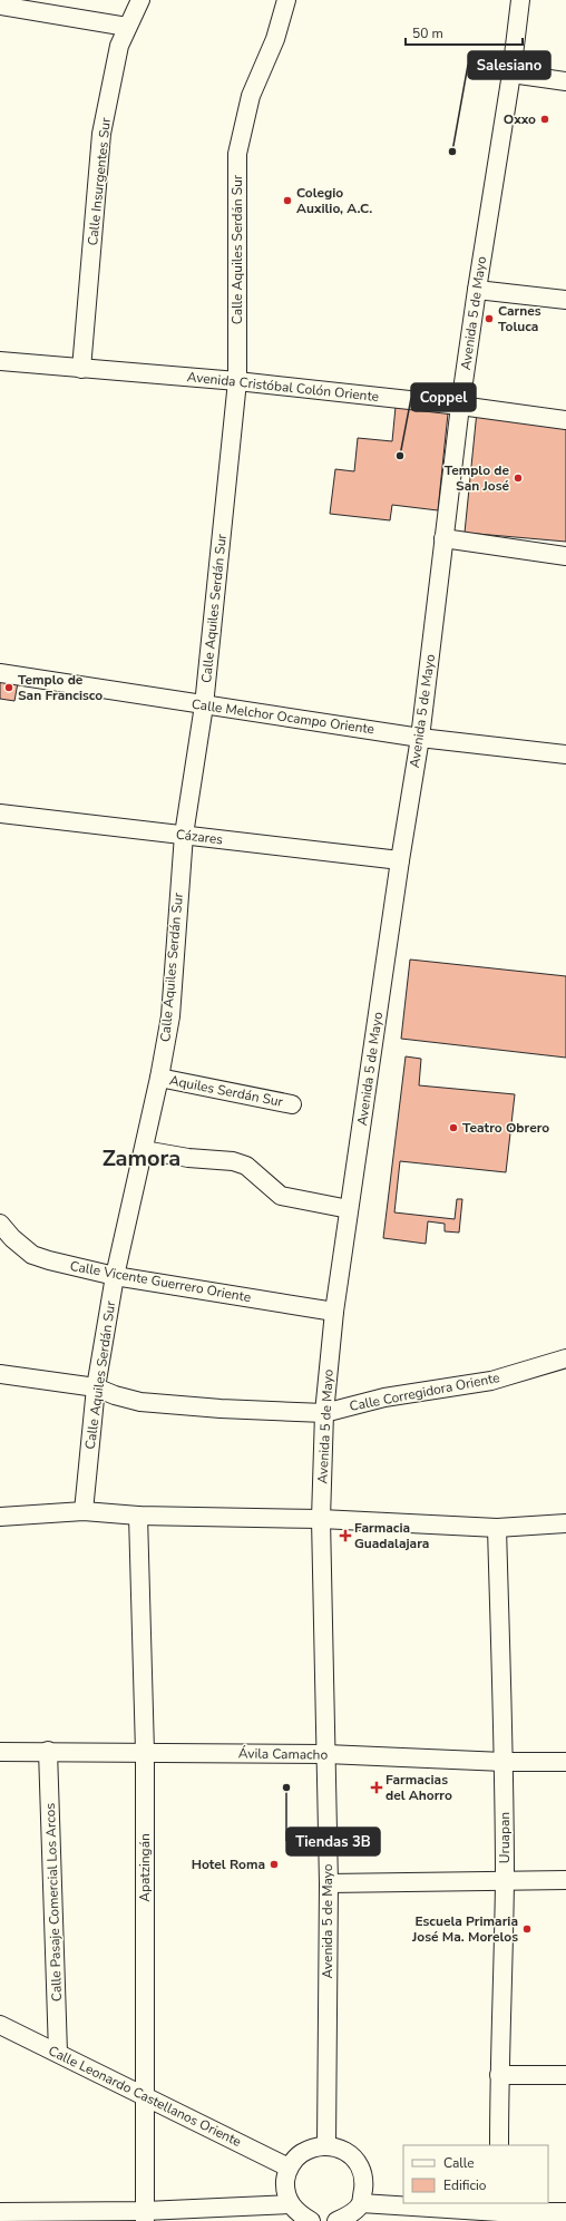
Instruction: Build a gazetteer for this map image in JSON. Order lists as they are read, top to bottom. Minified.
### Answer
{"streets":{"street":["Calle Insurgentes Sur","Calle Aquiles Serdán Sur","Avenida 5 de Mayo","Avenida Cristóbal Colón Oriente","Calle Melchor Ocampo Oriente","Cázares","Aquiles Serdán Sur","Calle Vicente Guerrero Oriente","Calle Corregidora Oriente","Ávila Camacho","Uruapan","Apatzingán","Calle Pasaje Comercial Los Arcos","Calle Leonardo Castellanos Oriente"]},"crossings":[["Calle Insurgentes Sur","Avenida Cristóbal Colón Oriente"],["Calle Aquiles Serdán Sur","Avenida Cristóbal Colón Oriente"],["Calle Aquiles Serdán Sur","Calle Melchor Ocampo Oriente"],["Calle Aquiles Serdán Sur","Cázares"],["Calle Aquiles Serdán Sur","Aquiles Serdán Sur"],["Calle Aquiles Serdán Sur","Calle Vicente Guerrero Oriente"],["Calle Aquiles Serdán Sur","Calle Corregidora Oriente"],["Avenida 5 de Mayo","Avenida Cristóbal Colón Oriente"],["Avenida 5 de Mayo","Calle Melchor Ocampo Oriente"],["Avenida 5 de Mayo","Cázares"],["Avenida 5 de Mayo","Calle Vicente Guerrero Oriente"],["Avenida 5 de Mayo","Calle Corregidora Oriente"],["Avenida 5 de Mayo","Ávila Camacho"],["Ávila Camacho","Uruapan"],["Ávila Camacho","Apatzingán"],["Ávila Camacho","Calle Pasaje Comercial Los Arcos"],["Apatzingán","Calle Leonardo Castellanos Oriente"],["Calle Pasaje Comercial Los Arcos","Calle Leonardo Castellanos Oriente"]],"districts":["Zamora"],"places":{"other":["Oxxo","Salesiano","Colegio Auxilio, A.C.","Carnes Toluca","Coppel","Templo de San José","Templo de San Francisco","Teatro Obrero","Tiendas 3B","Hotel Roma","Escuela Primaria José Ma. Morelos"],"health":["Farmacia Guadalajara","Farmacias del Ahorro"]},"legend":["Calle","Edificio"],"scale_bar":"50 m"}
